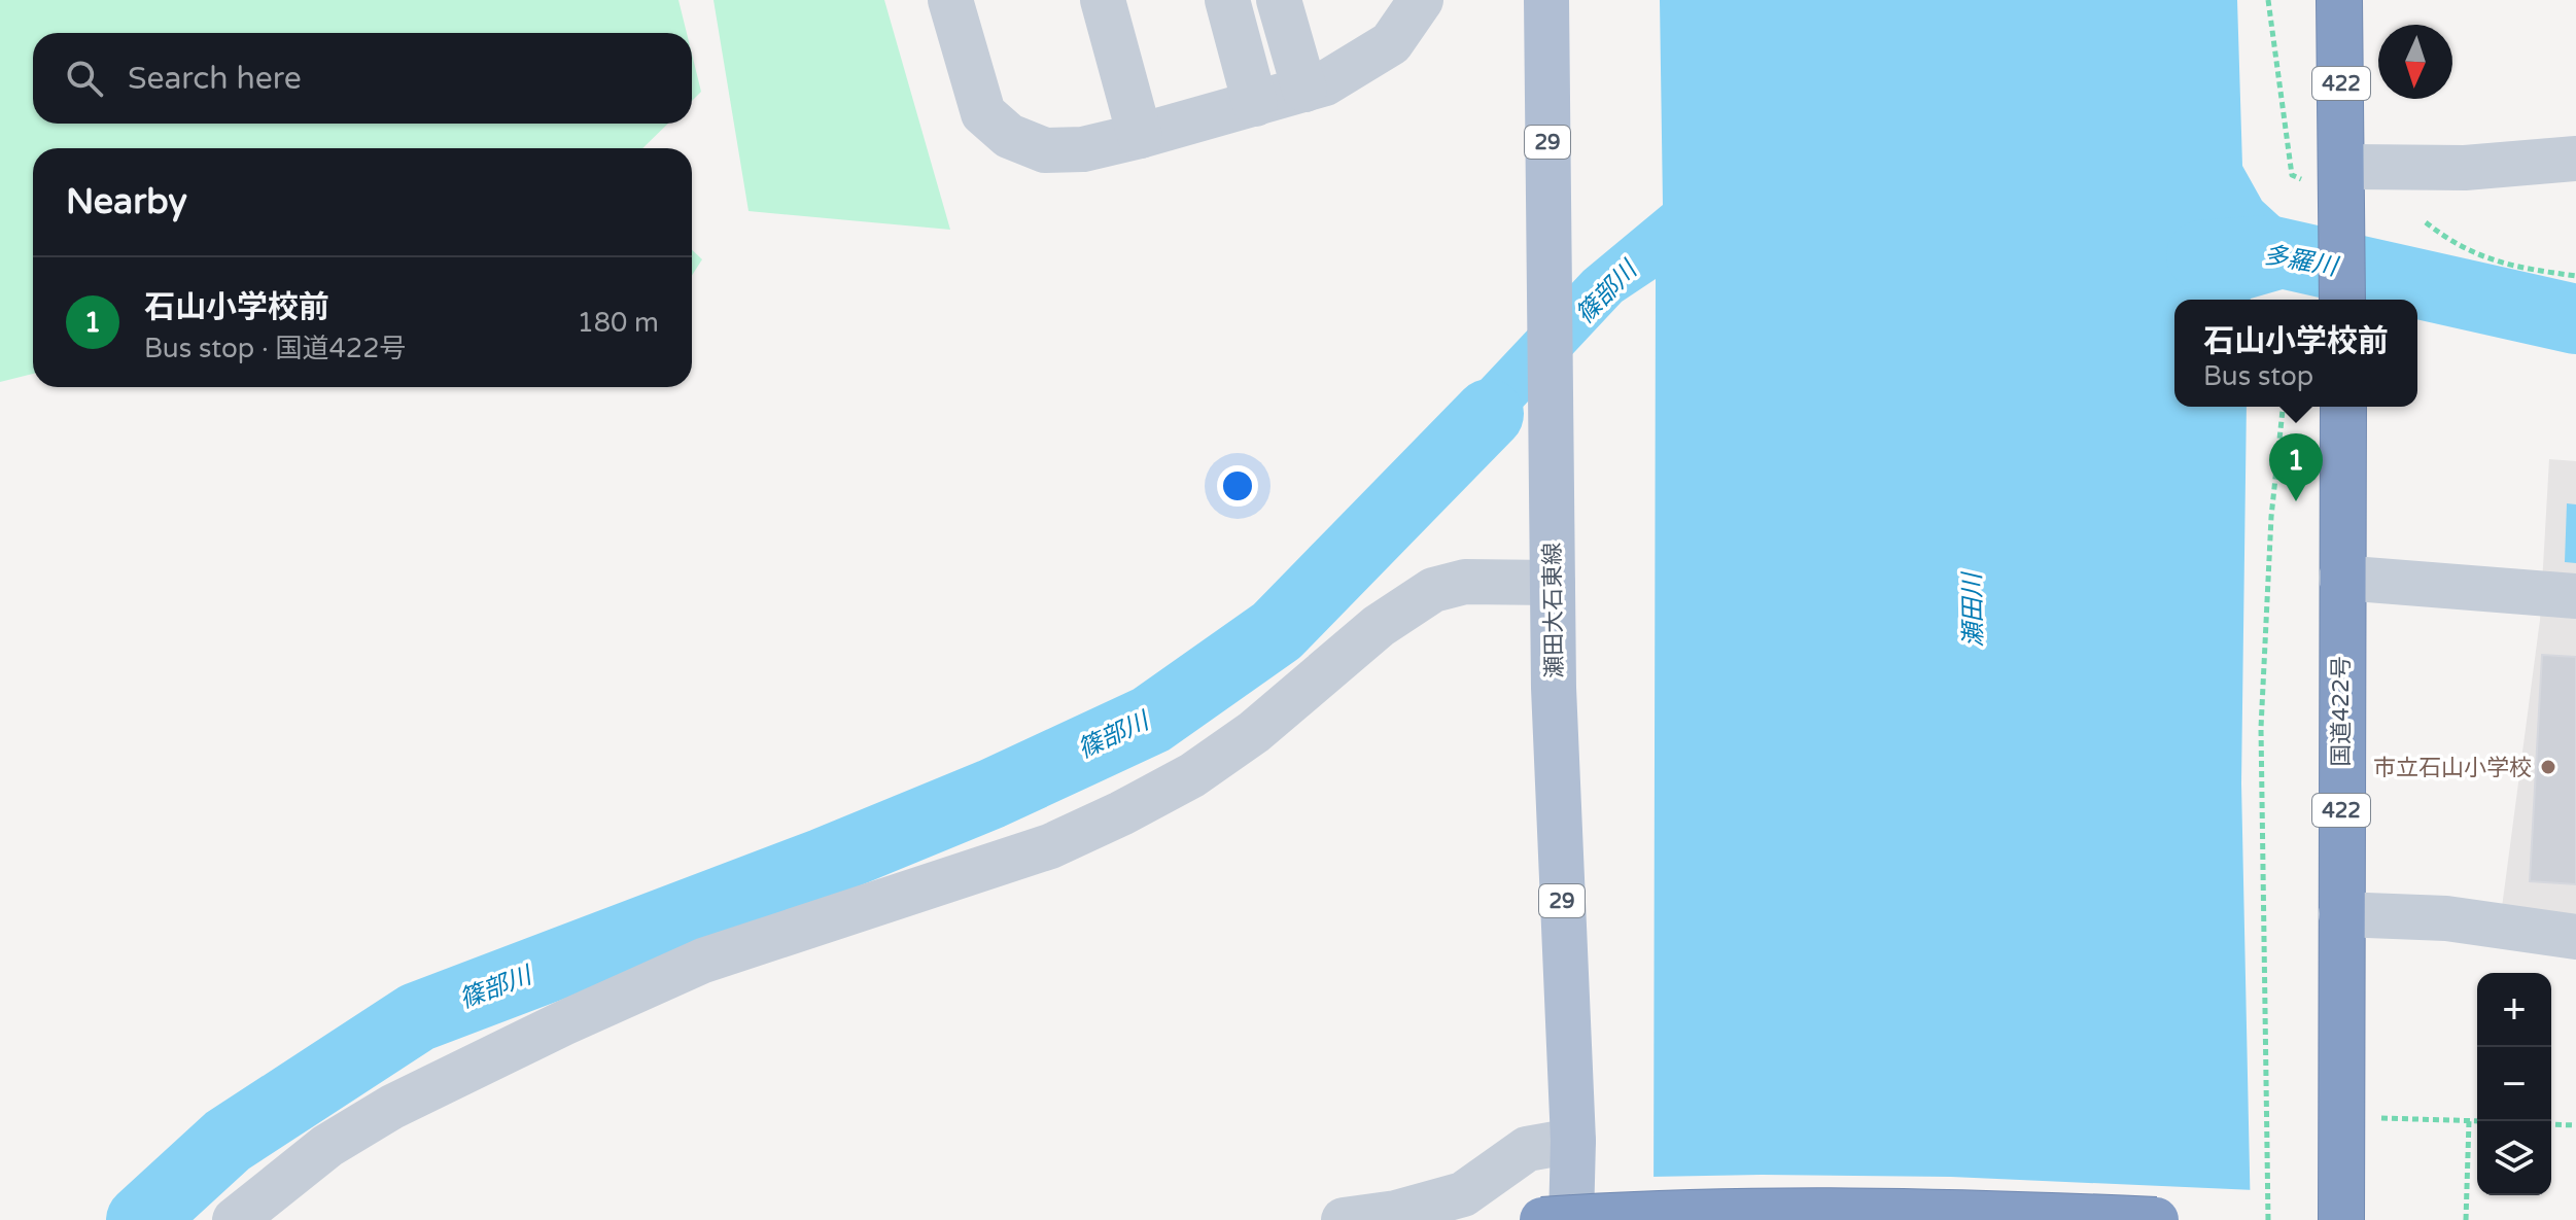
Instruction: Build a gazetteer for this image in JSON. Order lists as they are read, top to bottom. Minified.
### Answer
{"streets":{"highway":["422","国道422号"],"main road":["29","瀬田大石東線"]},"water":["多羅川","篠部川","瀬田川"],"places":["市立石山小学校"],"north":"bottom","page":{"search":"Search here","heading":"Nearby","list":[{"mark":"1","name":"石山小学校前","note":"Bus stop · 国道422号","value":"180 m"}],"popup":["石山小学校前","Bus stop"],"pins":"1","map_buttons":["+","−"]}}
